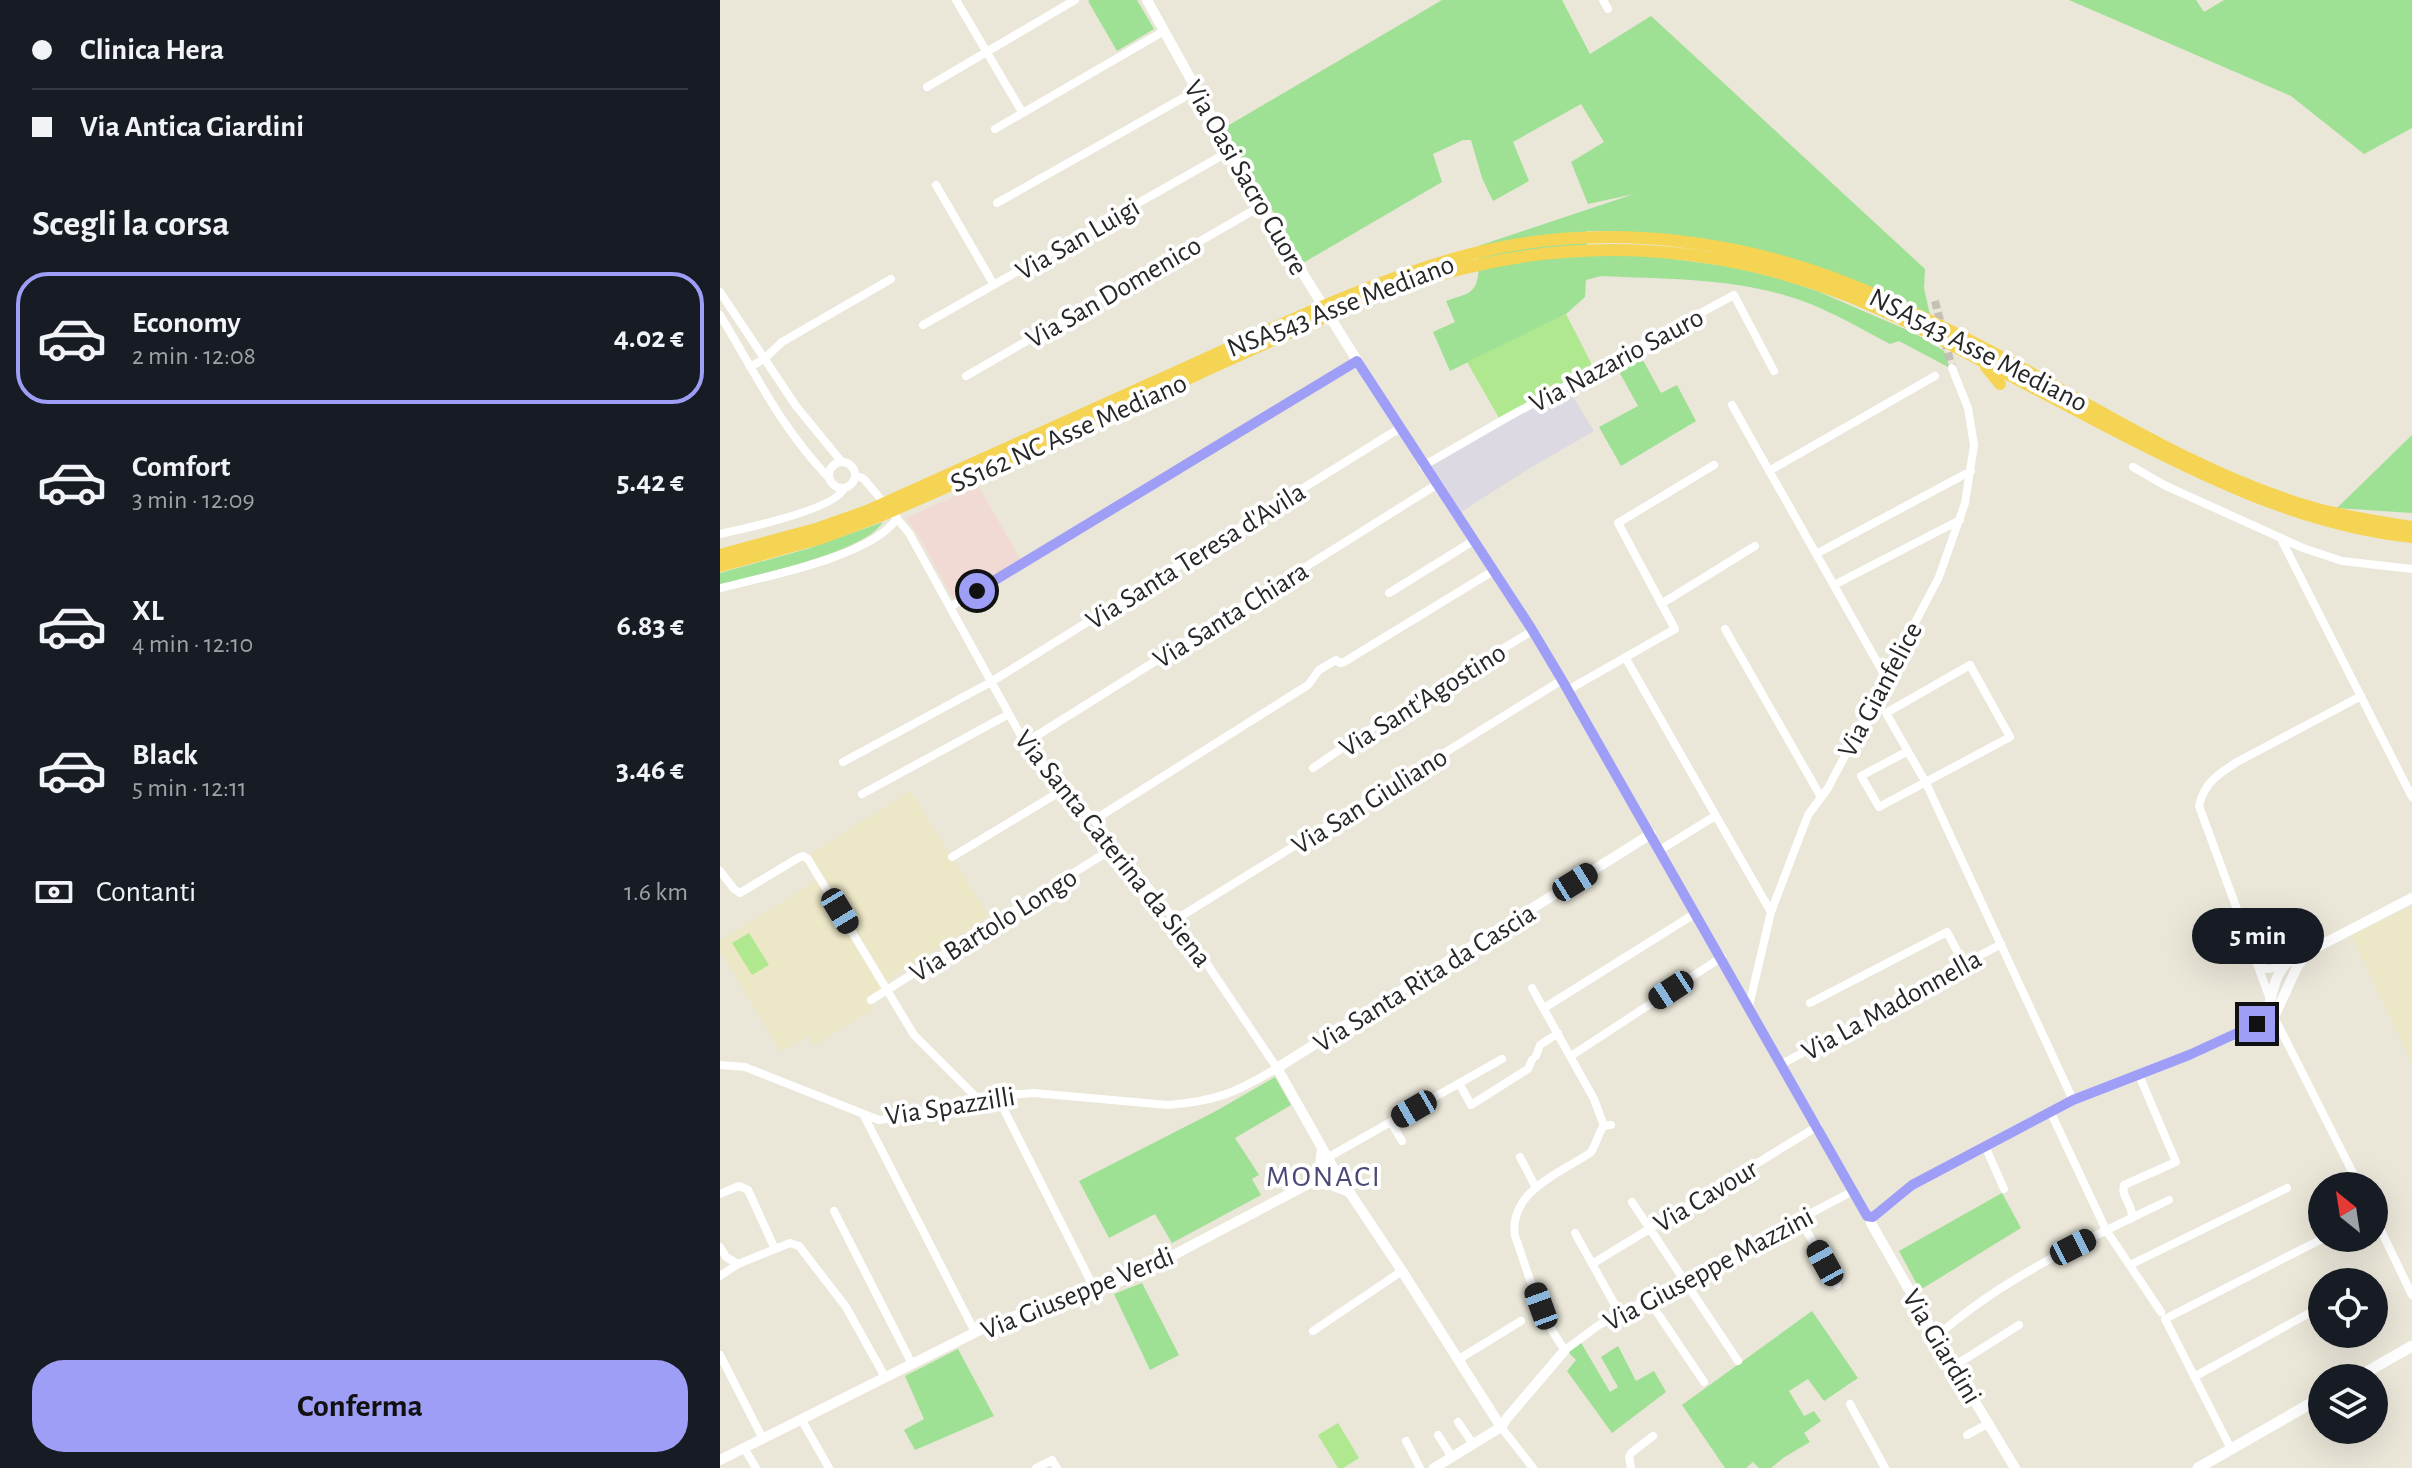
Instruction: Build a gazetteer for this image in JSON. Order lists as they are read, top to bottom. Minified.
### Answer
{"streets":{"highway":["NSA543 Asse Mediano","SS162 NC Asse Mediano"],"street":["Via Oasi Sacro Cuore","Via San Luigi","Via San Domenico","Via Nazario Sauro","Via Santa Teresa d'Avila","Via Santa Chiara","Via Gianfelice","Via Sant'Agostino","Via San Giuliano","Via Santa Caterina da Siena","Via Bartolo Longo","Via Santa Rita da Cascia","Via La Madonnella","Via Spazzilli","Via Cavour","Via Giuseppe Mazzini","Via Giuseppe Verdi","Via Giardini"]},"crossings":[["Via Oasi Sacro Cuore","Via San Luigi"],["Via Oasi Sacro Cuore","Via San Domenico"],["Via Oasi Sacro Cuore","Via Nazario Sauro"],["Via Oasi Sacro Cuore","Via Santa Teresa d'Avila"],["Via Oasi Sacro Cuore","Via Santa Chiara"],["Via Oasi Sacro Cuore","Via Gianfelice"],["Via Oasi Sacro Cuore","Via Sant'Agostino"],["Via Oasi Sacro Cuore","Via San Giuliano"],["Via Oasi Sacro Cuore","Via Santa Rita da Cascia"],["Via Oasi Sacro Cuore","Via La Madonnella"],["Via Oasi Sacro Cuore","Via Cavour"],["Via Oasi Sacro Cuore","Via Giuseppe Mazzini"],["Via Oasi Sacro Cuore","Via Giardini"],["NSA543 Asse Mediano","SS162 NC Asse Mediano"],["Via Santa Teresa d'Avila","Via Santa Caterina da Siena"],["Via Santa Chiara","Via Santa Caterina da Siena"],["Via San Giuliano","Via Santa Caterina da Siena"],["Via Santa Caterina da Siena","Via Bartolo Longo"],["Via Santa Caterina da Siena","Via Santa Rita da Cascia"],["Via Santa Caterina da Siena","Via Spazzilli"],["Via Santa Caterina da Siena","Via Giuseppe Verdi"],["Via Santa Rita da Cascia","Via Spazzilli"]],"districts":["MONACI"],"north":"top left","page":{"banner":["Clinica Hera","Via Antica Giardini"],"heading":"Scegli la corsa","list":[{"name":"Economy","note":"2 min · 12:08","value":"4.02 €"},{"name":"Comfort","note":"3 min · 12:09","value":"5.42 €"},{"name":"XL","note":"4 min · 12:10","value":"6.83 €"},{"name":"Black","note":"5 min · 12:11","value":"3.46 €"}],"pay":["Contanti","1.6 km"],"bubble":"5 min","buttons":"Conferma"}}
